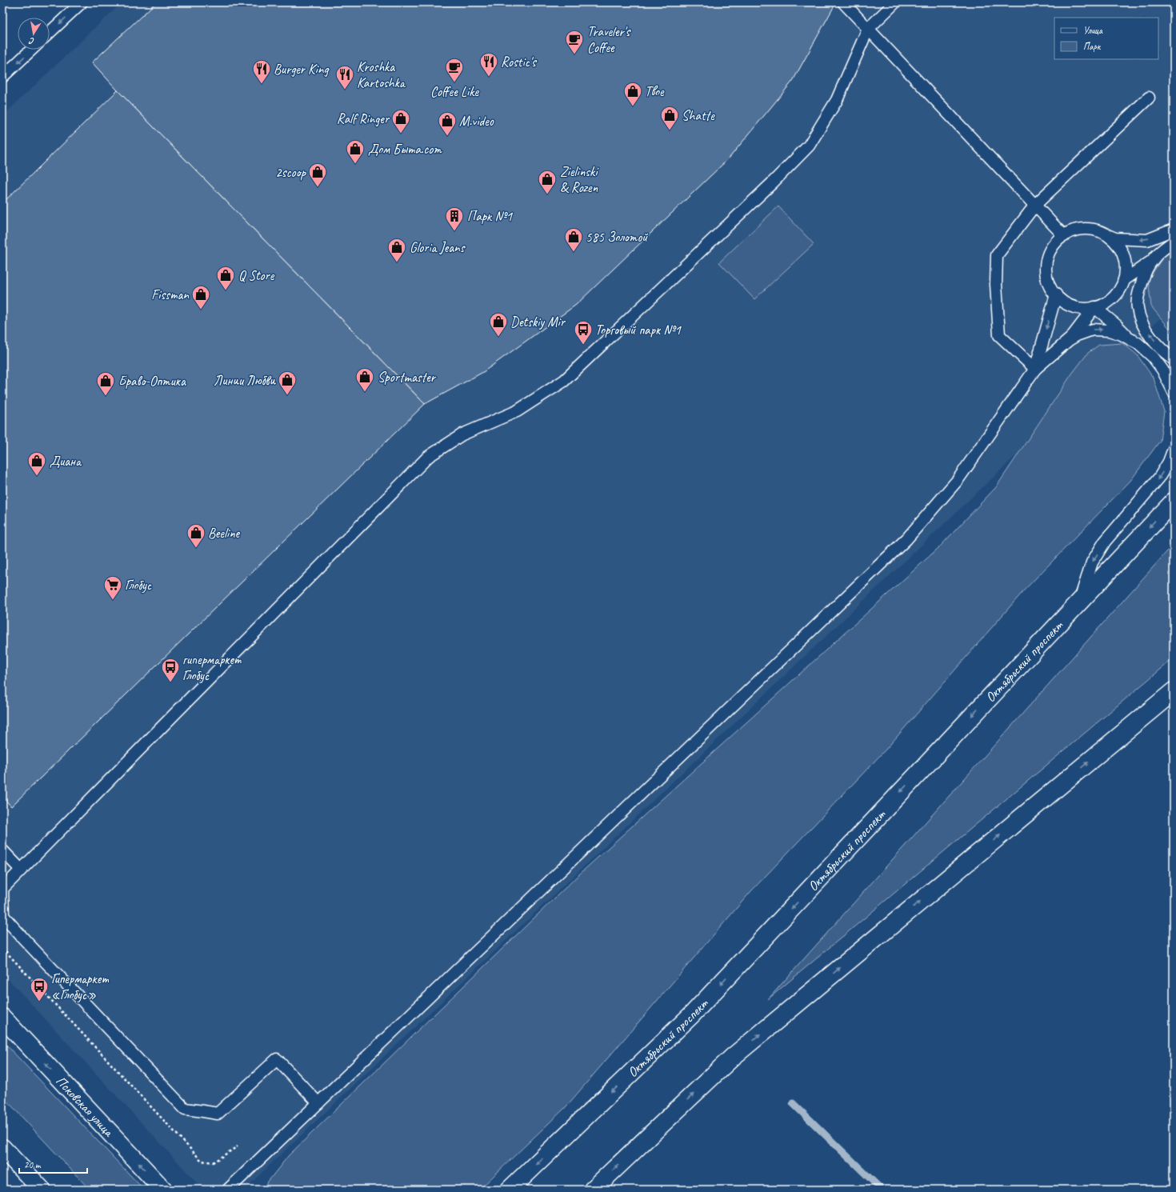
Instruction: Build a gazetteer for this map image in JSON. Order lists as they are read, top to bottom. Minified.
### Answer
{"streets":{"main road":["Октябрьский проспект","Псковская улица"]},"one_way":["Псковская улица"],"places":{"cafe":["Traveler's Coffee","Coffee Like"],"restaurant":["Rostic's","Burger King","Kroshka Kartoshka"],"shop":["Твое","Shatte","Ralf Ringer","M.video","Дом Быта.com","2scoop","Zielinski & Rozen","585 Золотой","Gloria Jeans","Q Store","Fissman","Detskiy Mir","Sportmaster","Линии Любви","Браво-Оптика","Диана","Beeline"],"building":["Парк №1"],"bus stop":["Торговый парк №1","гипермаркет Глобус","Гипермаркет «Глобус»"],"supermarket":["Глобус"]},"legend":["Улица","Парк"],"scale_bar":"20 m","north":"bottom"}
